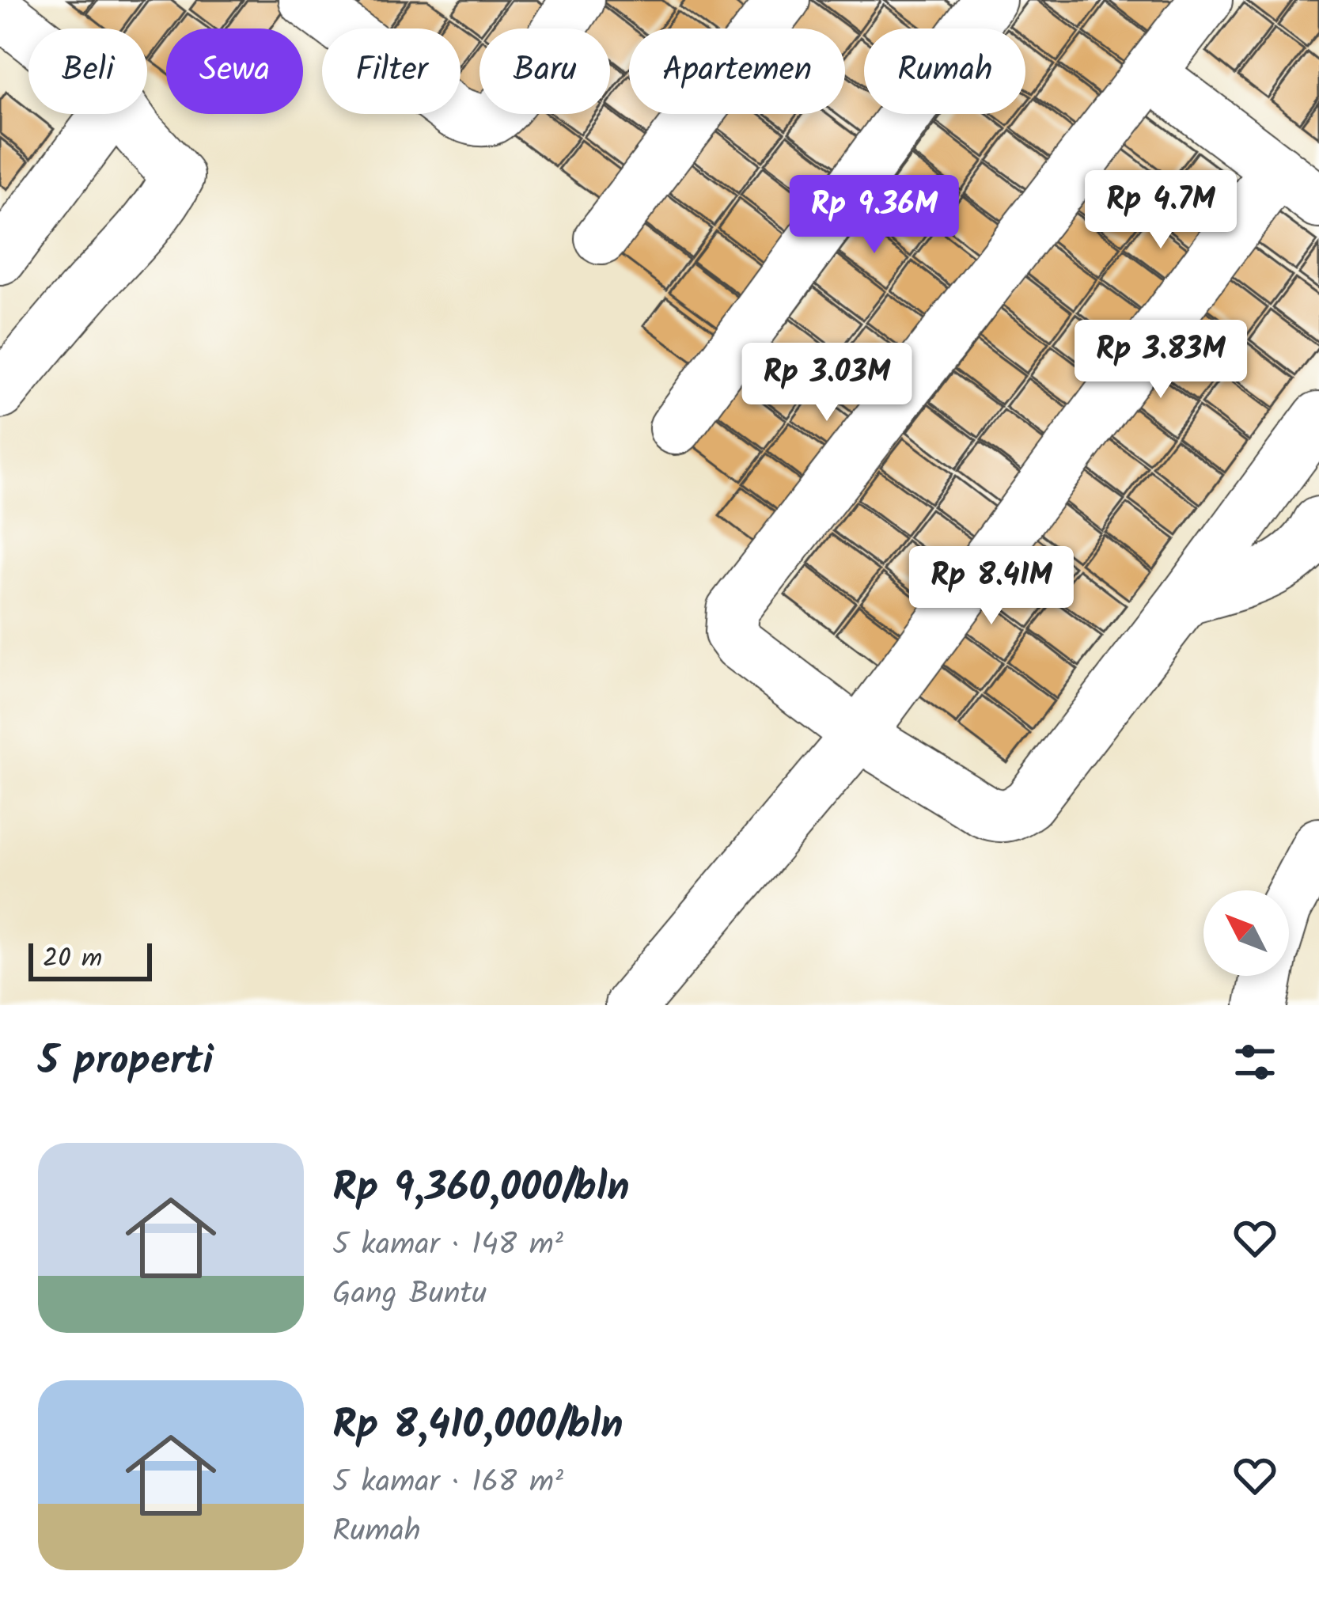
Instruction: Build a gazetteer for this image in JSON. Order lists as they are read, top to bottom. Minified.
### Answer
{"scale_bar":"20 m","north":"top left","page":{"chip":["Beli","Sewa","Filter","Baru","Apartemen","Rumah"],"price":["Rp 4.7M","Rp 9.36M","Rp 3.83M","Rp 3.03M","Rp 8.41M"],"scale":"20 m","heading":"5 properti","list":[{"name":"Rp 9,360,000/bln","note":"5 kamar · 148 m² · Gang Buntu"},{"name":"Rp 8,410,000/bln","note":"5 kamar · 168 m² · Rumah"}]}}
